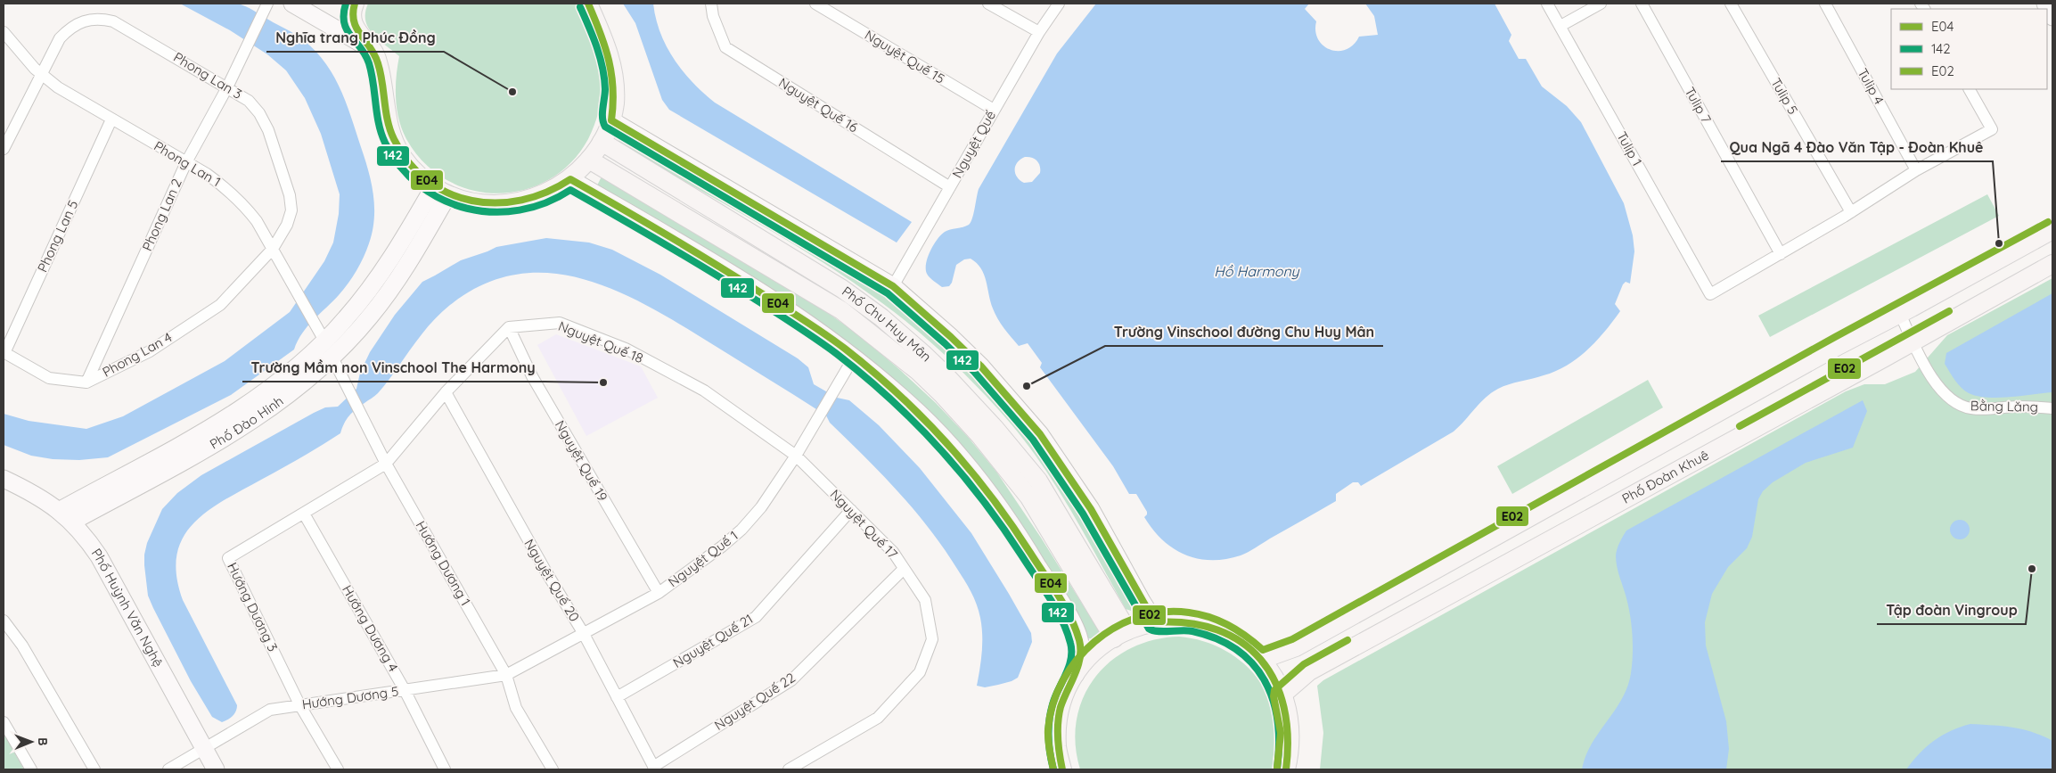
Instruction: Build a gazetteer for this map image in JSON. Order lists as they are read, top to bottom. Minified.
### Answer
{"streets":{"main road":["Phố Chu Huy Mân","Phố Đào Hinh","Phố Đoàn Khuê","Phố Huỳnh Văn Nghệ"],"street":["Nguyệt Quế 15","Phong Lan 3","Tulip 4","Tulip 5","Nguyệt Quế 16","Tulip 7","Nguyệt Quế","Tulip 1","Phong Lan 1","Phong Lan 2","Phong Lan 5","Nguyệt Quế 18","Phong Lan 4","Bằng Lăng","Nguyệt Quế 19","Nguyệt Quế 17","Nguyệt Quế 1","Hướng Dương 1","Nguyệt Quế 20","Hướng Dương 3","Hướng Dương 4","Nguyệt Quế 21","Hướng Dương 5","Nguyệt Quế 22"]},"crossings":[["Nguyệt Quế 15","Nguyệt Quế"],["Phong Lan 3","Phong Lan 1"],["Phong Lan 3","Phong Lan 2"],["Phong Lan 3","Phong Lan 4"],["Nguyệt Quế 16","Nguyệt Quế"],["Tulip 7","Tulip 1"],["Phong Lan 1","Phong Lan 2"],["Phong Lan 1","Phong Lan 5"],["Phong Lan 1","Phong Lan 4"],["Phong Lan 1","Phố Đào Hinh"],["Phong Lan 2","Phong Lan 4"],["Phong Lan 5","Phong Lan 4"],["Nguyệt Quế 18","Nguyệt Quế 19"],["Nguyệt Quế 18","Nguyệt Quế 17"],["Nguyệt Quế 18","Nguyệt Quế 1"],["Bằng Lăng","Phố Đoàn Khuê"],["Phố Đào Hinh","Hướng Dương 1"],["Phố Đào Hinh","Phố Huỳnh Văn Nghệ"],["Nguyệt Quế 19","Nguyệt Quế 1"],["Nguyệt Quế 17","Nguyệt Quế 1"],["Nguyệt Quế 17","Nguyệt Quế 21"],["Nguyệt Quế 17","Nguyệt Quế 22"],["Nguyệt Quế 1","Hướng Dương 1"],["Nguyệt Quế 1","Nguyệt Quế 20"],["Nguyệt Quế 1","Hướng Dương 5"],["Hướng Dương 1","Hướng Dương 3"],["Hướng Dương 1","Hướng Dương 5"],["Nguyệt Quế 20","Nguyệt Quế 21"],["Nguyệt Quế 20","Nguyệt Quế 22"],["Hướng Dương 3","Hướng Dương 4"],["Hướng Dương 3","Hướng Dương 5"],["Phố Huỳnh Văn Nghệ","Hướng Dương 5"],["Hướng Dương 4","Hướng Dương 5"]],"water":["Hồ Harmony"],"places":["Nghĩa trang Phúc Đồng","Qua Ngã 4 Đào Văn Tập - Đoàn Khuê","Trường Mầm non Vinschool The Harmony","Trường Vinschool đường Chu Huy Mân","Tập đoàn Vingroup"],"lines":["transit line E04","transit line 142","transit line E02"],"legend":["E04","142","E02"],"north":"right"}
